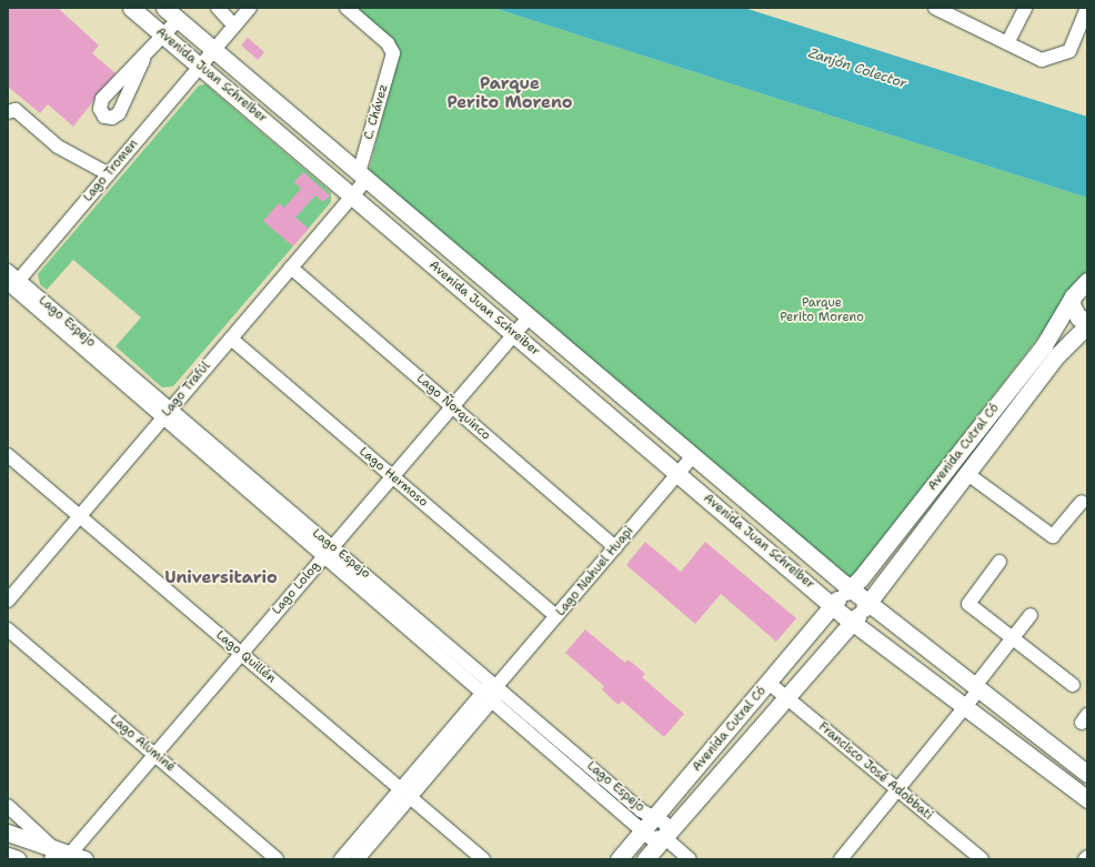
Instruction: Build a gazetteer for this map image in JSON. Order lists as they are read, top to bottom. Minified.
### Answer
{"streets":{"main road":["Avenida Juan Schreiber","Avenida Cutral Có"],"street":["C. Chávez","Lago Tromen","Lago Espejo","Lago Trafúl","Lago Ñorquinco","Lago Hermoso","Lago Nahuel Huapi","Lago Lolog","Lago Quillén","Lago Aluminé","Francisco José Adobbati"]},"crossings":[["Avenida Juan Schreiber","C. Chávez"],["Avenida Juan Schreiber","Lago Tromen"],["Avenida Juan Schreiber","Lago Trafúl"],["Avenida Juan Schreiber","Avenida Cutral Có"],["Avenida Juan Schreiber","Lago Nahuel Huapi"],["Avenida Juan Schreiber","Lago Lolog"],["C. Chávez","Lago Trafúl"],["Lago Tromen","Lago Espejo"],["Lago Espejo","Lago Trafúl"],["Lago Espejo","Avenida Cutral Có"],["Lago Espejo","Lago Nahuel Huapi"],["Lago Espejo","Lago Lolog"],["Lago Trafúl","Lago Ñorquinco"],["Lago Trafúl","Lago Hermoso"],["Lago Trafúl","Lago Quillén"],["Lago Ñorquinco","Lago Nahuel Huapi"],["Lago Ñorquinco","Lago Lolog"],["Avenida Cutral Có","Francisco José Adobbati"],["Lago Hermoso","Lago Nahuel Huapi"],["Lago Hermoso","Lago Lolog"],["Lago Nahuel Huapi","Lago Quillén"],["Lago Lolog","Lago Quillén"],["Lago Lolog","Lago Aluminé"]],"districts":["Parque Perito Moreno","Universitario"],"water":["Zanjón Colector"],"parks":["Parque Perito Moreno"]}
